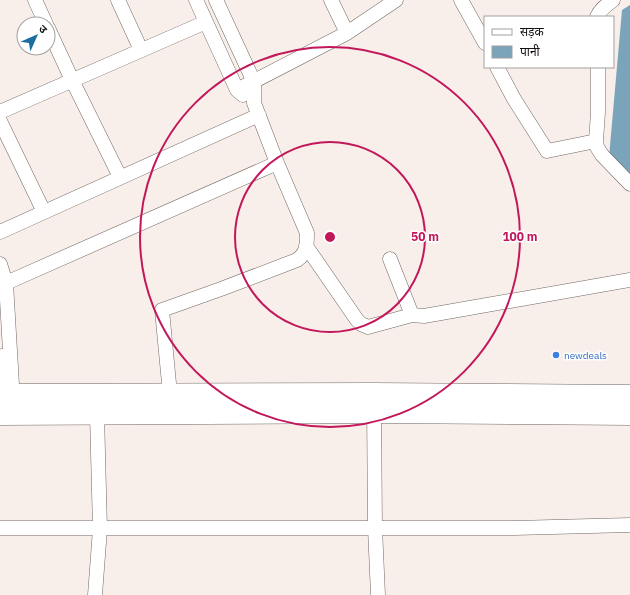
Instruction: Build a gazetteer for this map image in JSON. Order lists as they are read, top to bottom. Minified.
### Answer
{"places":["newdeals"],"legend":["सड़क","पानी"],"north":"top right","rings":["50 m","100 m"]}
